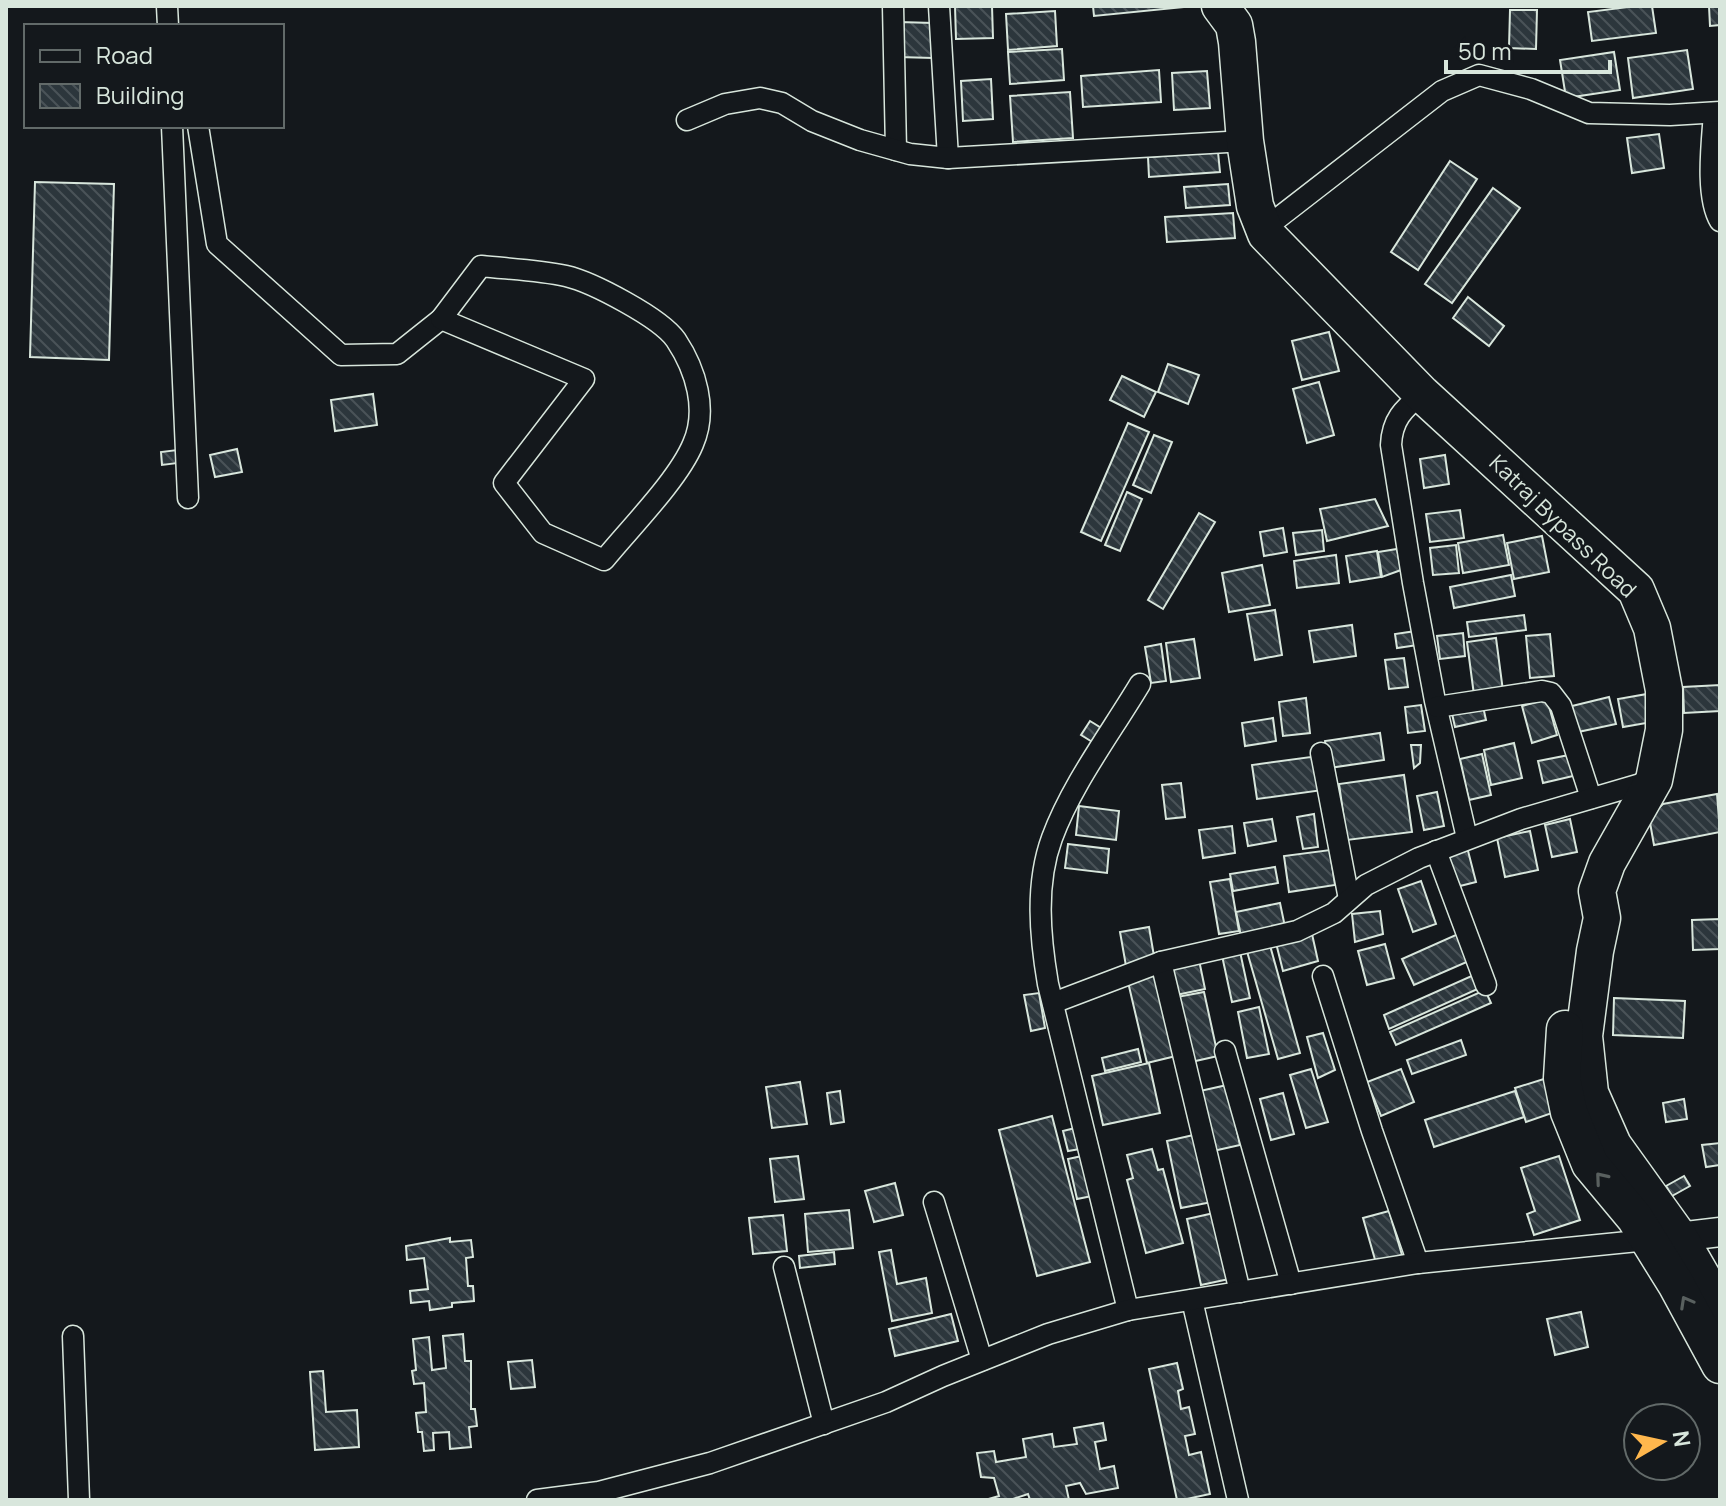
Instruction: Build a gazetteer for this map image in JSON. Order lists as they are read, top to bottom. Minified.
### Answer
{"streets":{"highway":["Katraj Bypass Road"]},"legend":["Road","Building"],"scale_bar":"50 m","north":"right"}
